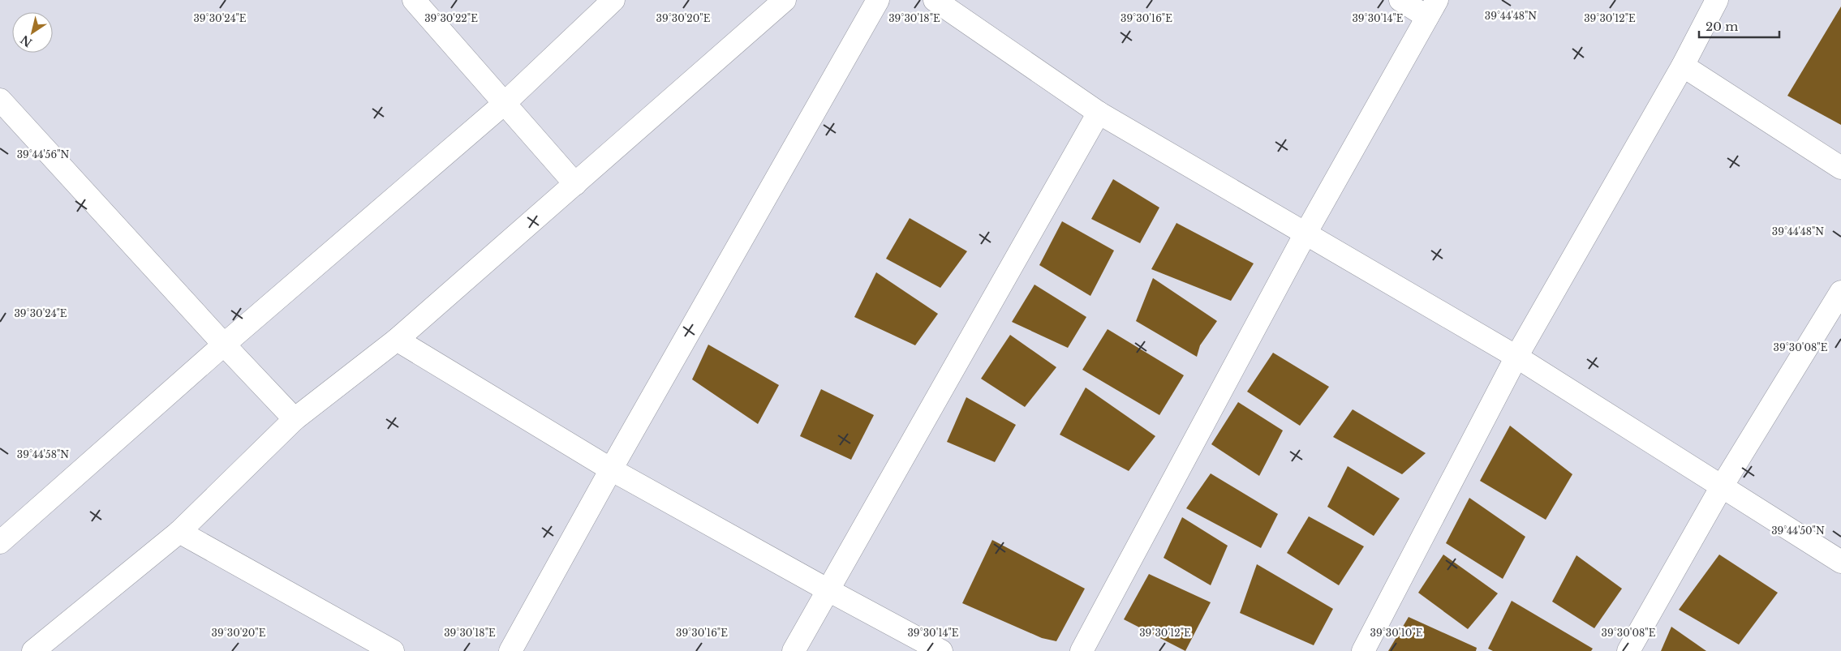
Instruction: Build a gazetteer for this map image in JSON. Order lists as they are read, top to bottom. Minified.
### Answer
{"scale_bar":"20 m","north":"bottom left","coordinates":["39°44'48\"N","39°30'24\"E","39°30'22\"E","39°30'20\"E","39°30'18\"E","39°30'16\"E","39°30'14\"E","39°30'12\"E","39°44'56\"N","39°30'08\"E","39°44'58\"N","39°44'50\"N","39°30'10\"E"]}
